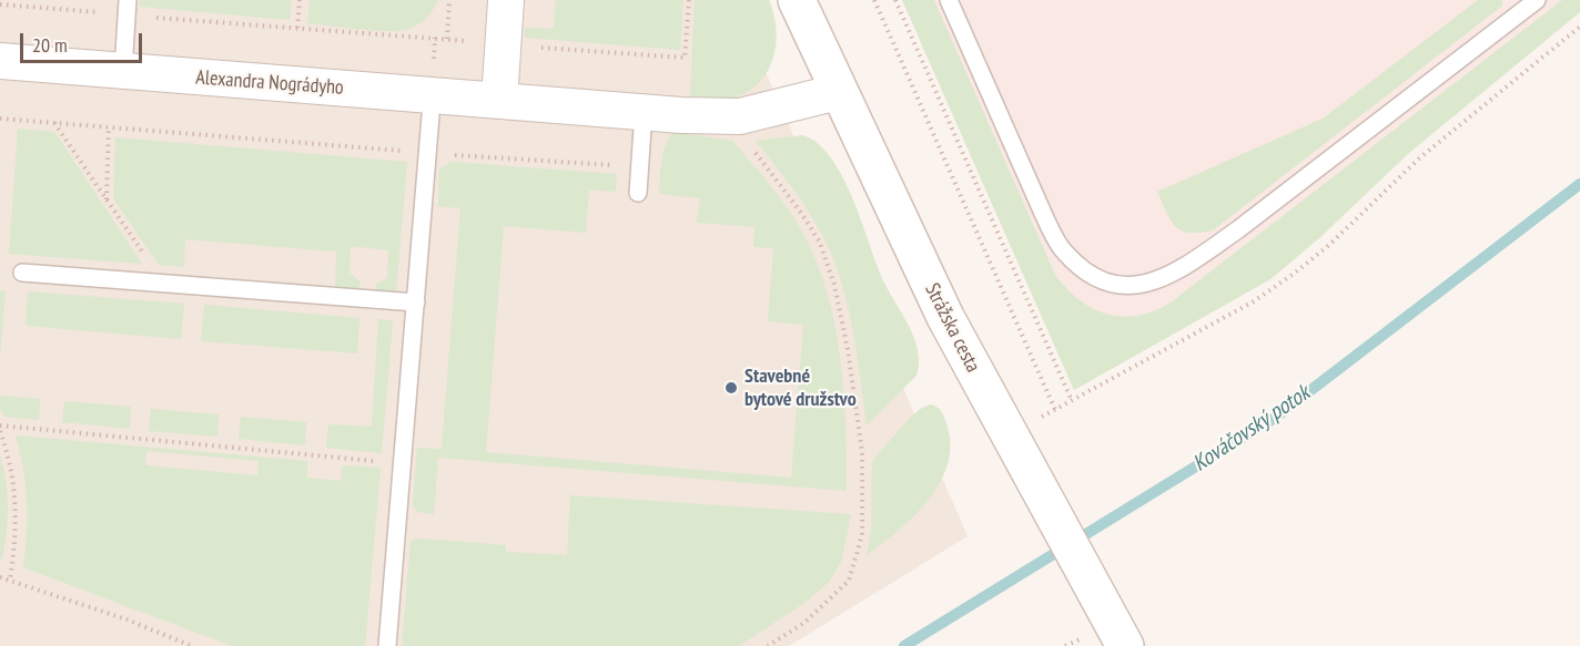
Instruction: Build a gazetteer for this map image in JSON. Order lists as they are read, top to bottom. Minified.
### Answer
{"streets":{"street":["Alexandra Nográdyho","Strážska cesta"]},"crossings":[["Alexandra Nográdyho","Strážska cesta"]],"water":["Kováčovský potok"],"places":["Stavebné bytové družstvo"],"scale_bar":"20 m"}
